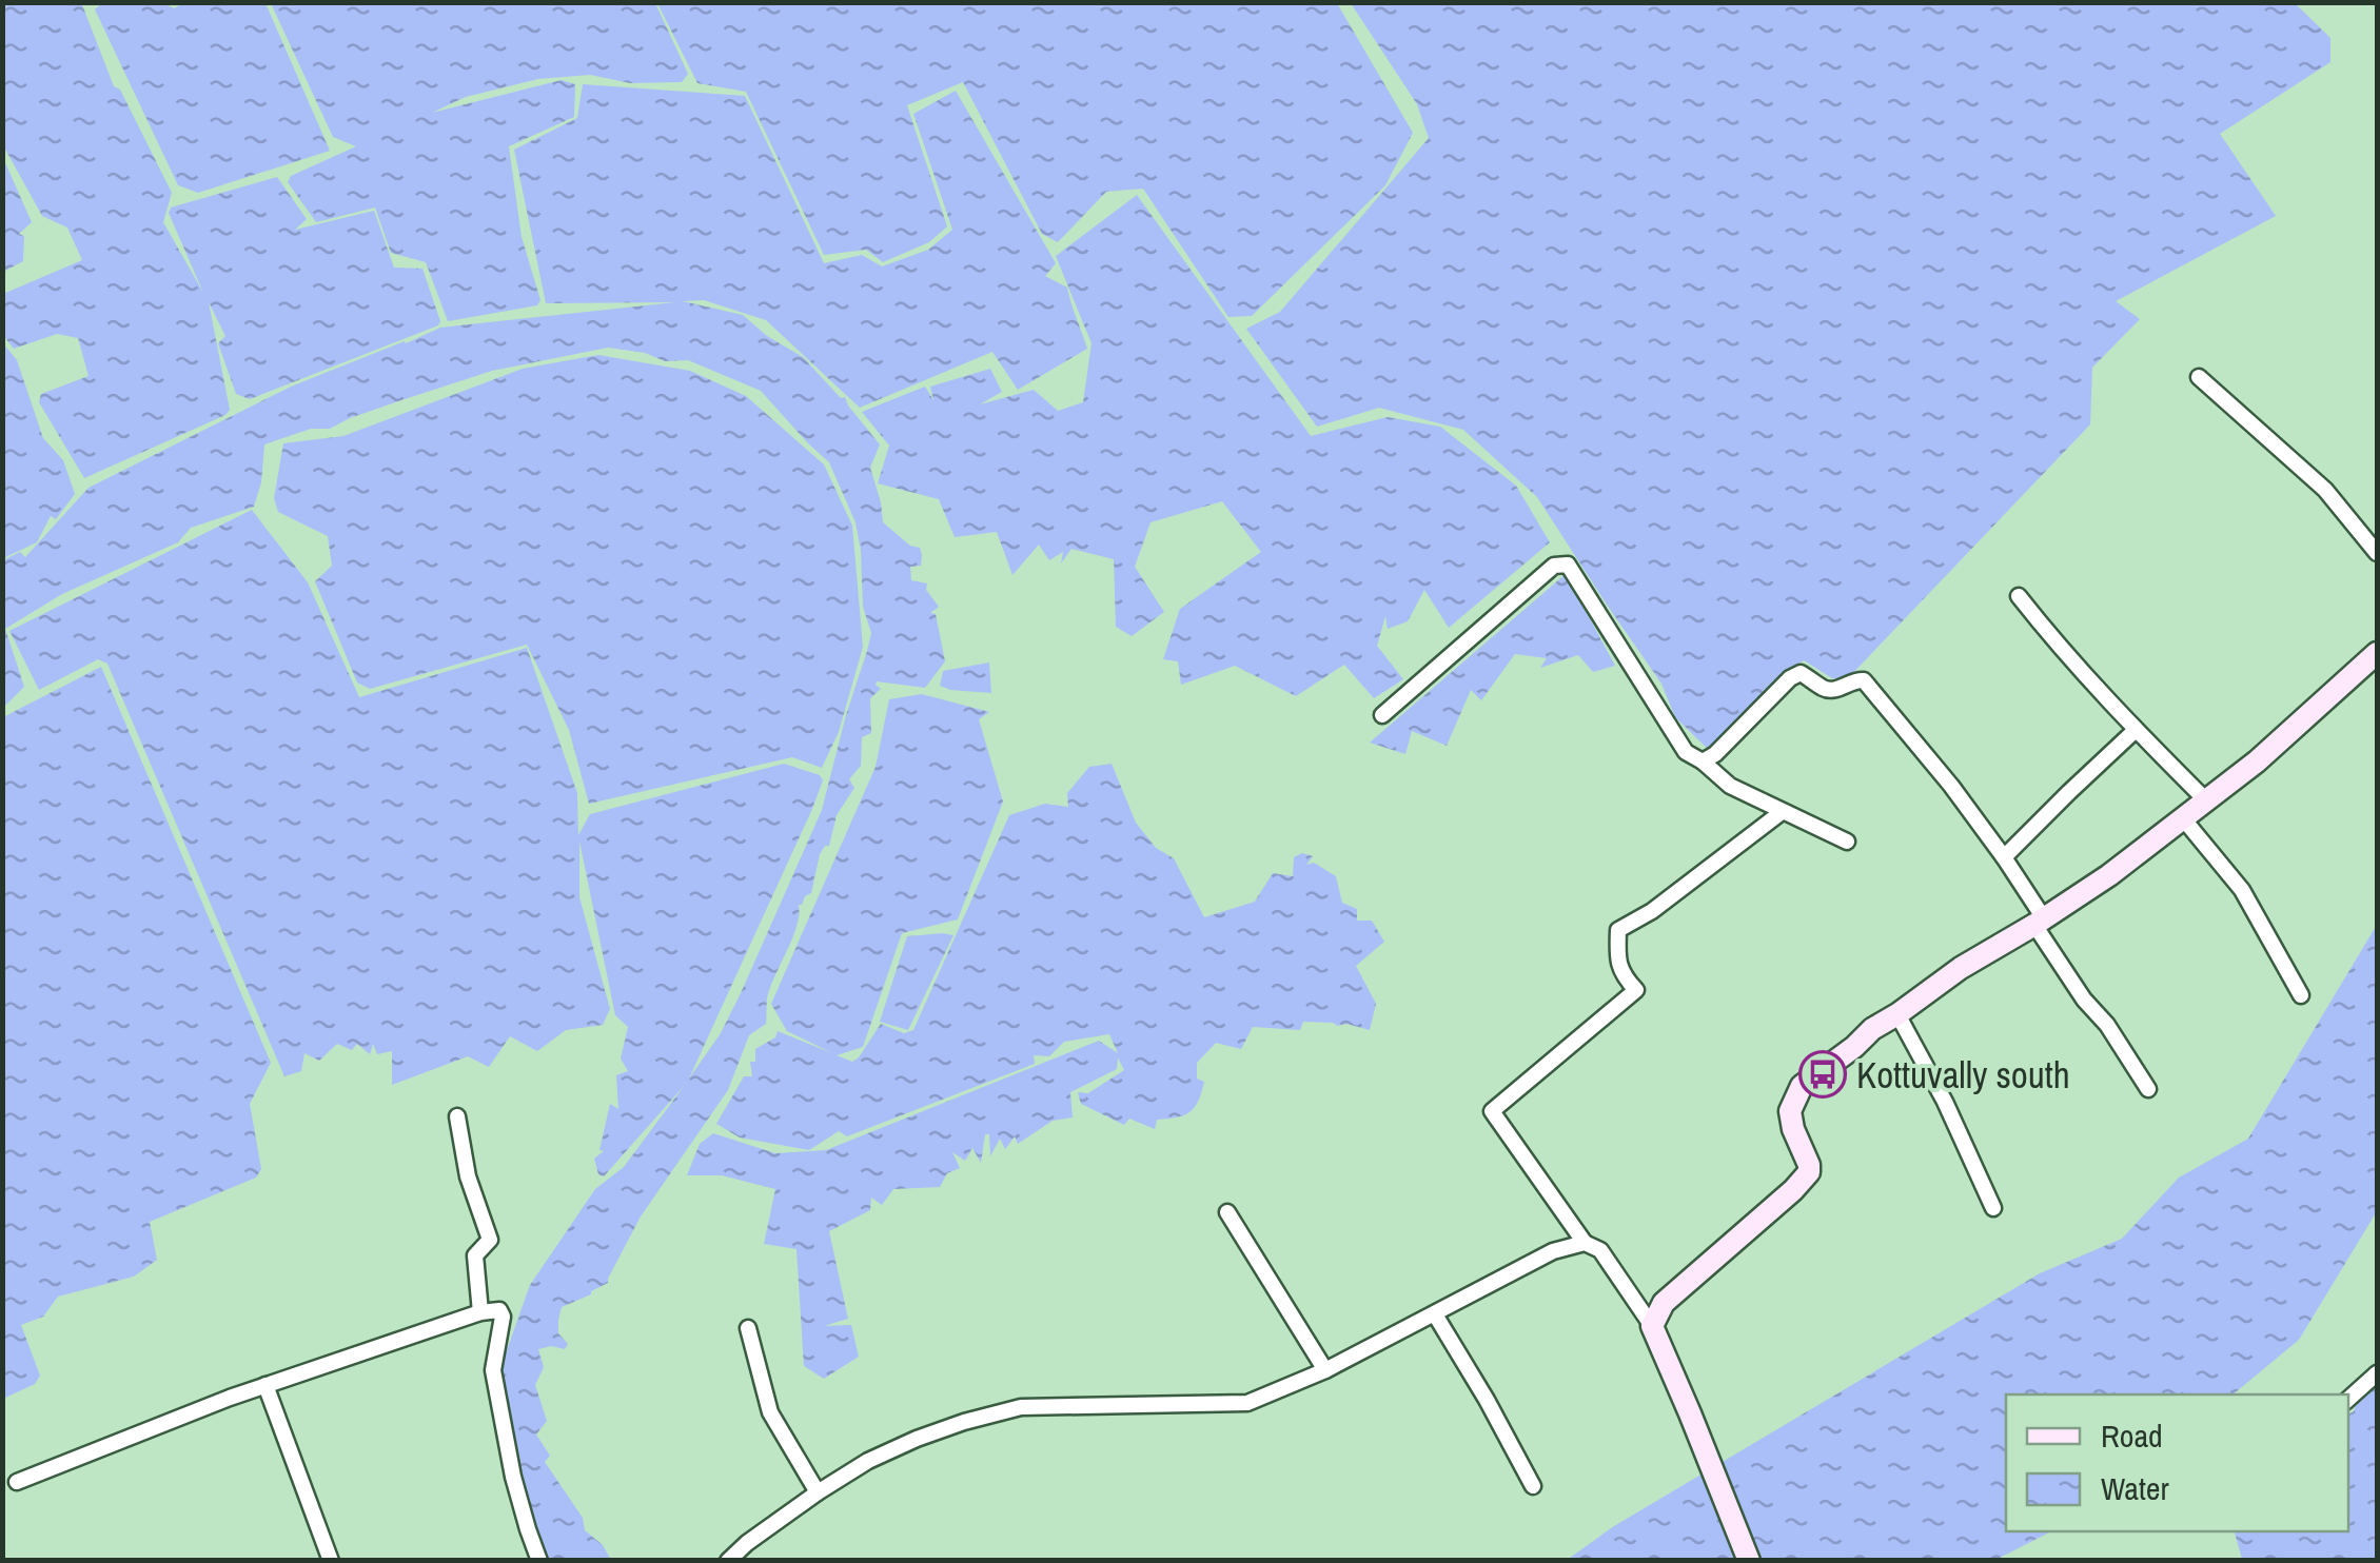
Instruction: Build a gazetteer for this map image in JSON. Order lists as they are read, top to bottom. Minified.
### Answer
{"places":{"bus stop":["Kottuvally south"]},"legend":["Road","Water"]}
